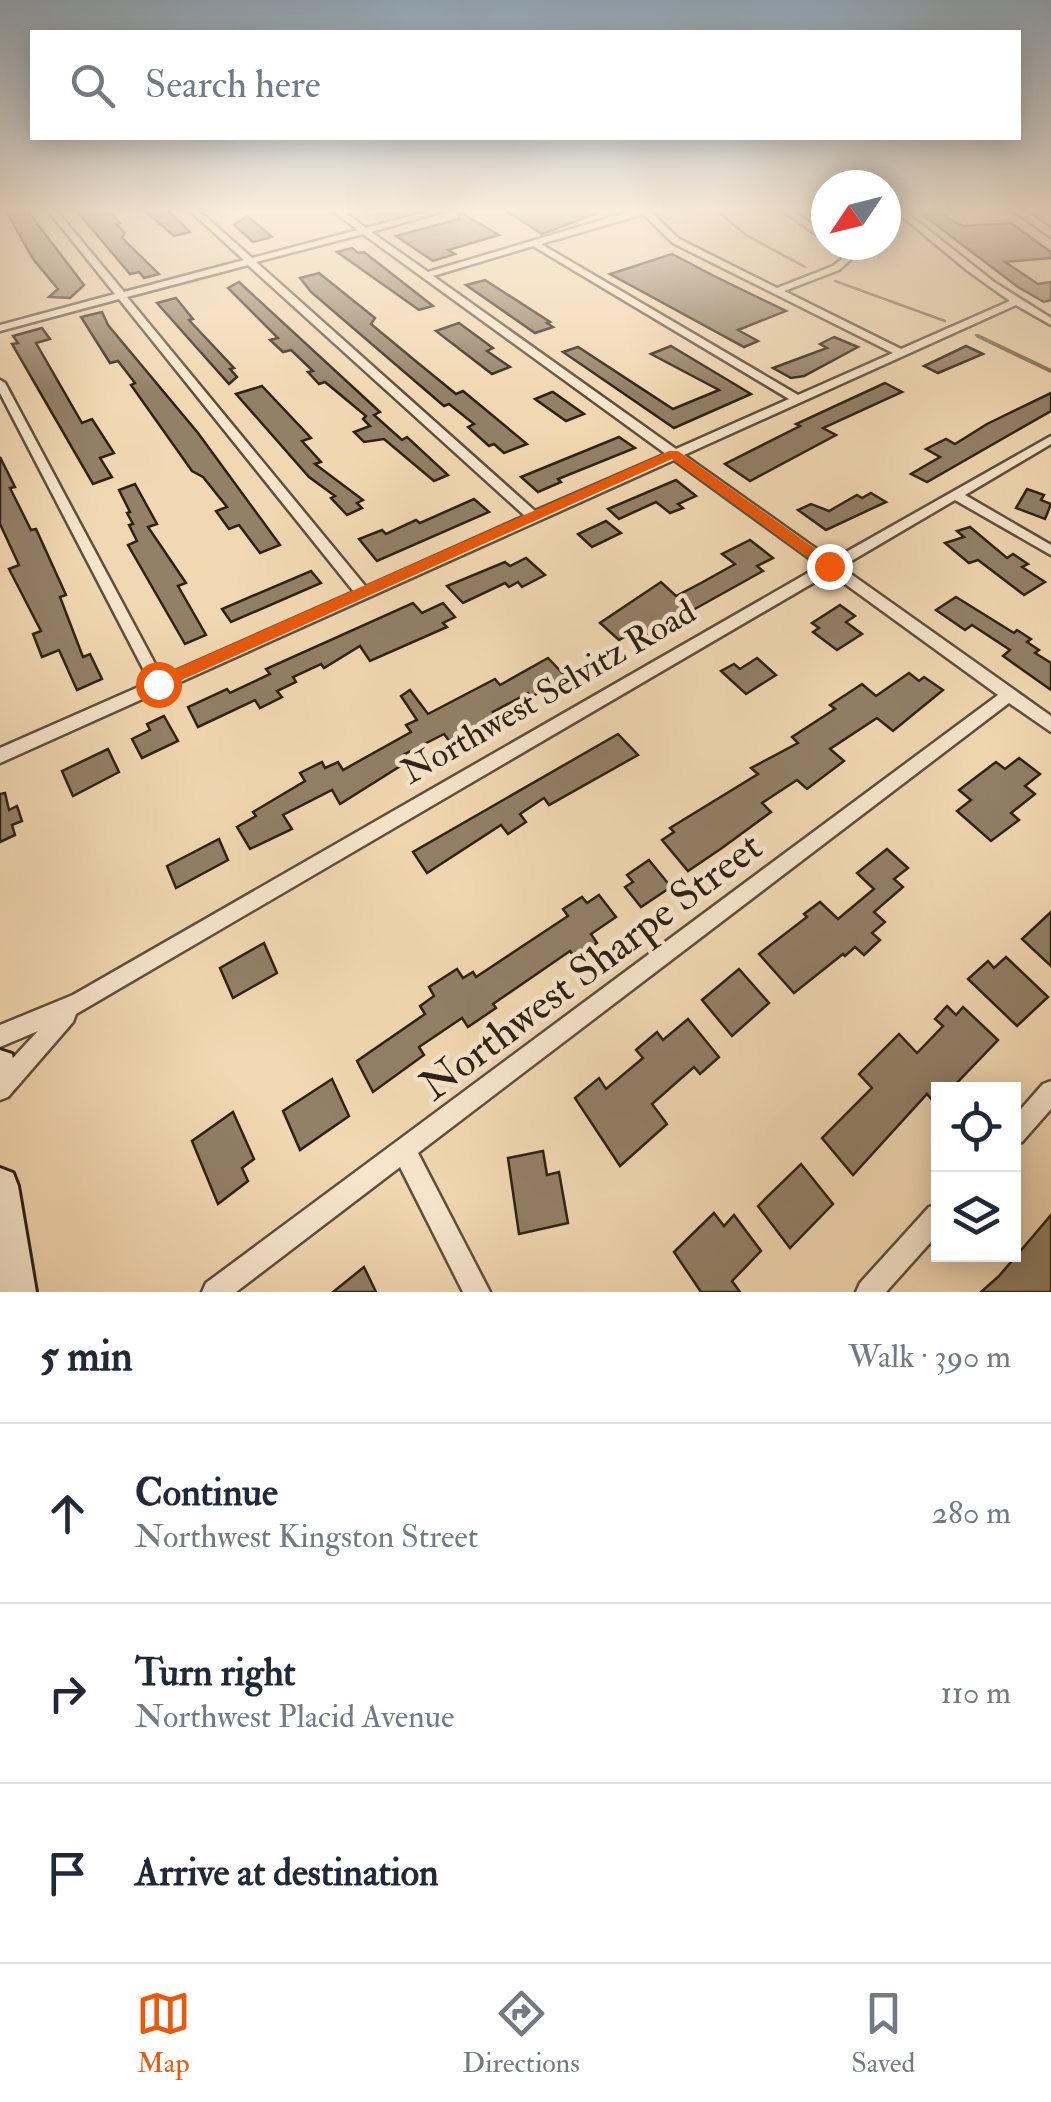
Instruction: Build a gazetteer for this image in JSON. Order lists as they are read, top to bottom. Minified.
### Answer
{"streets":{"street":["Northwest Selvitz Road","Northwest Sharpe Street"]},"north":"bottom left","page":{"search":"Search here","heading":["5 min","Walk · 390 m"],"list":[["Continue","Northwest Kingston Street","280 m"],["Turn right","Northwest Placid Avenue","110 m"],"Arrive at destination"],"nav":["Map","Directions","Saved"]}}
